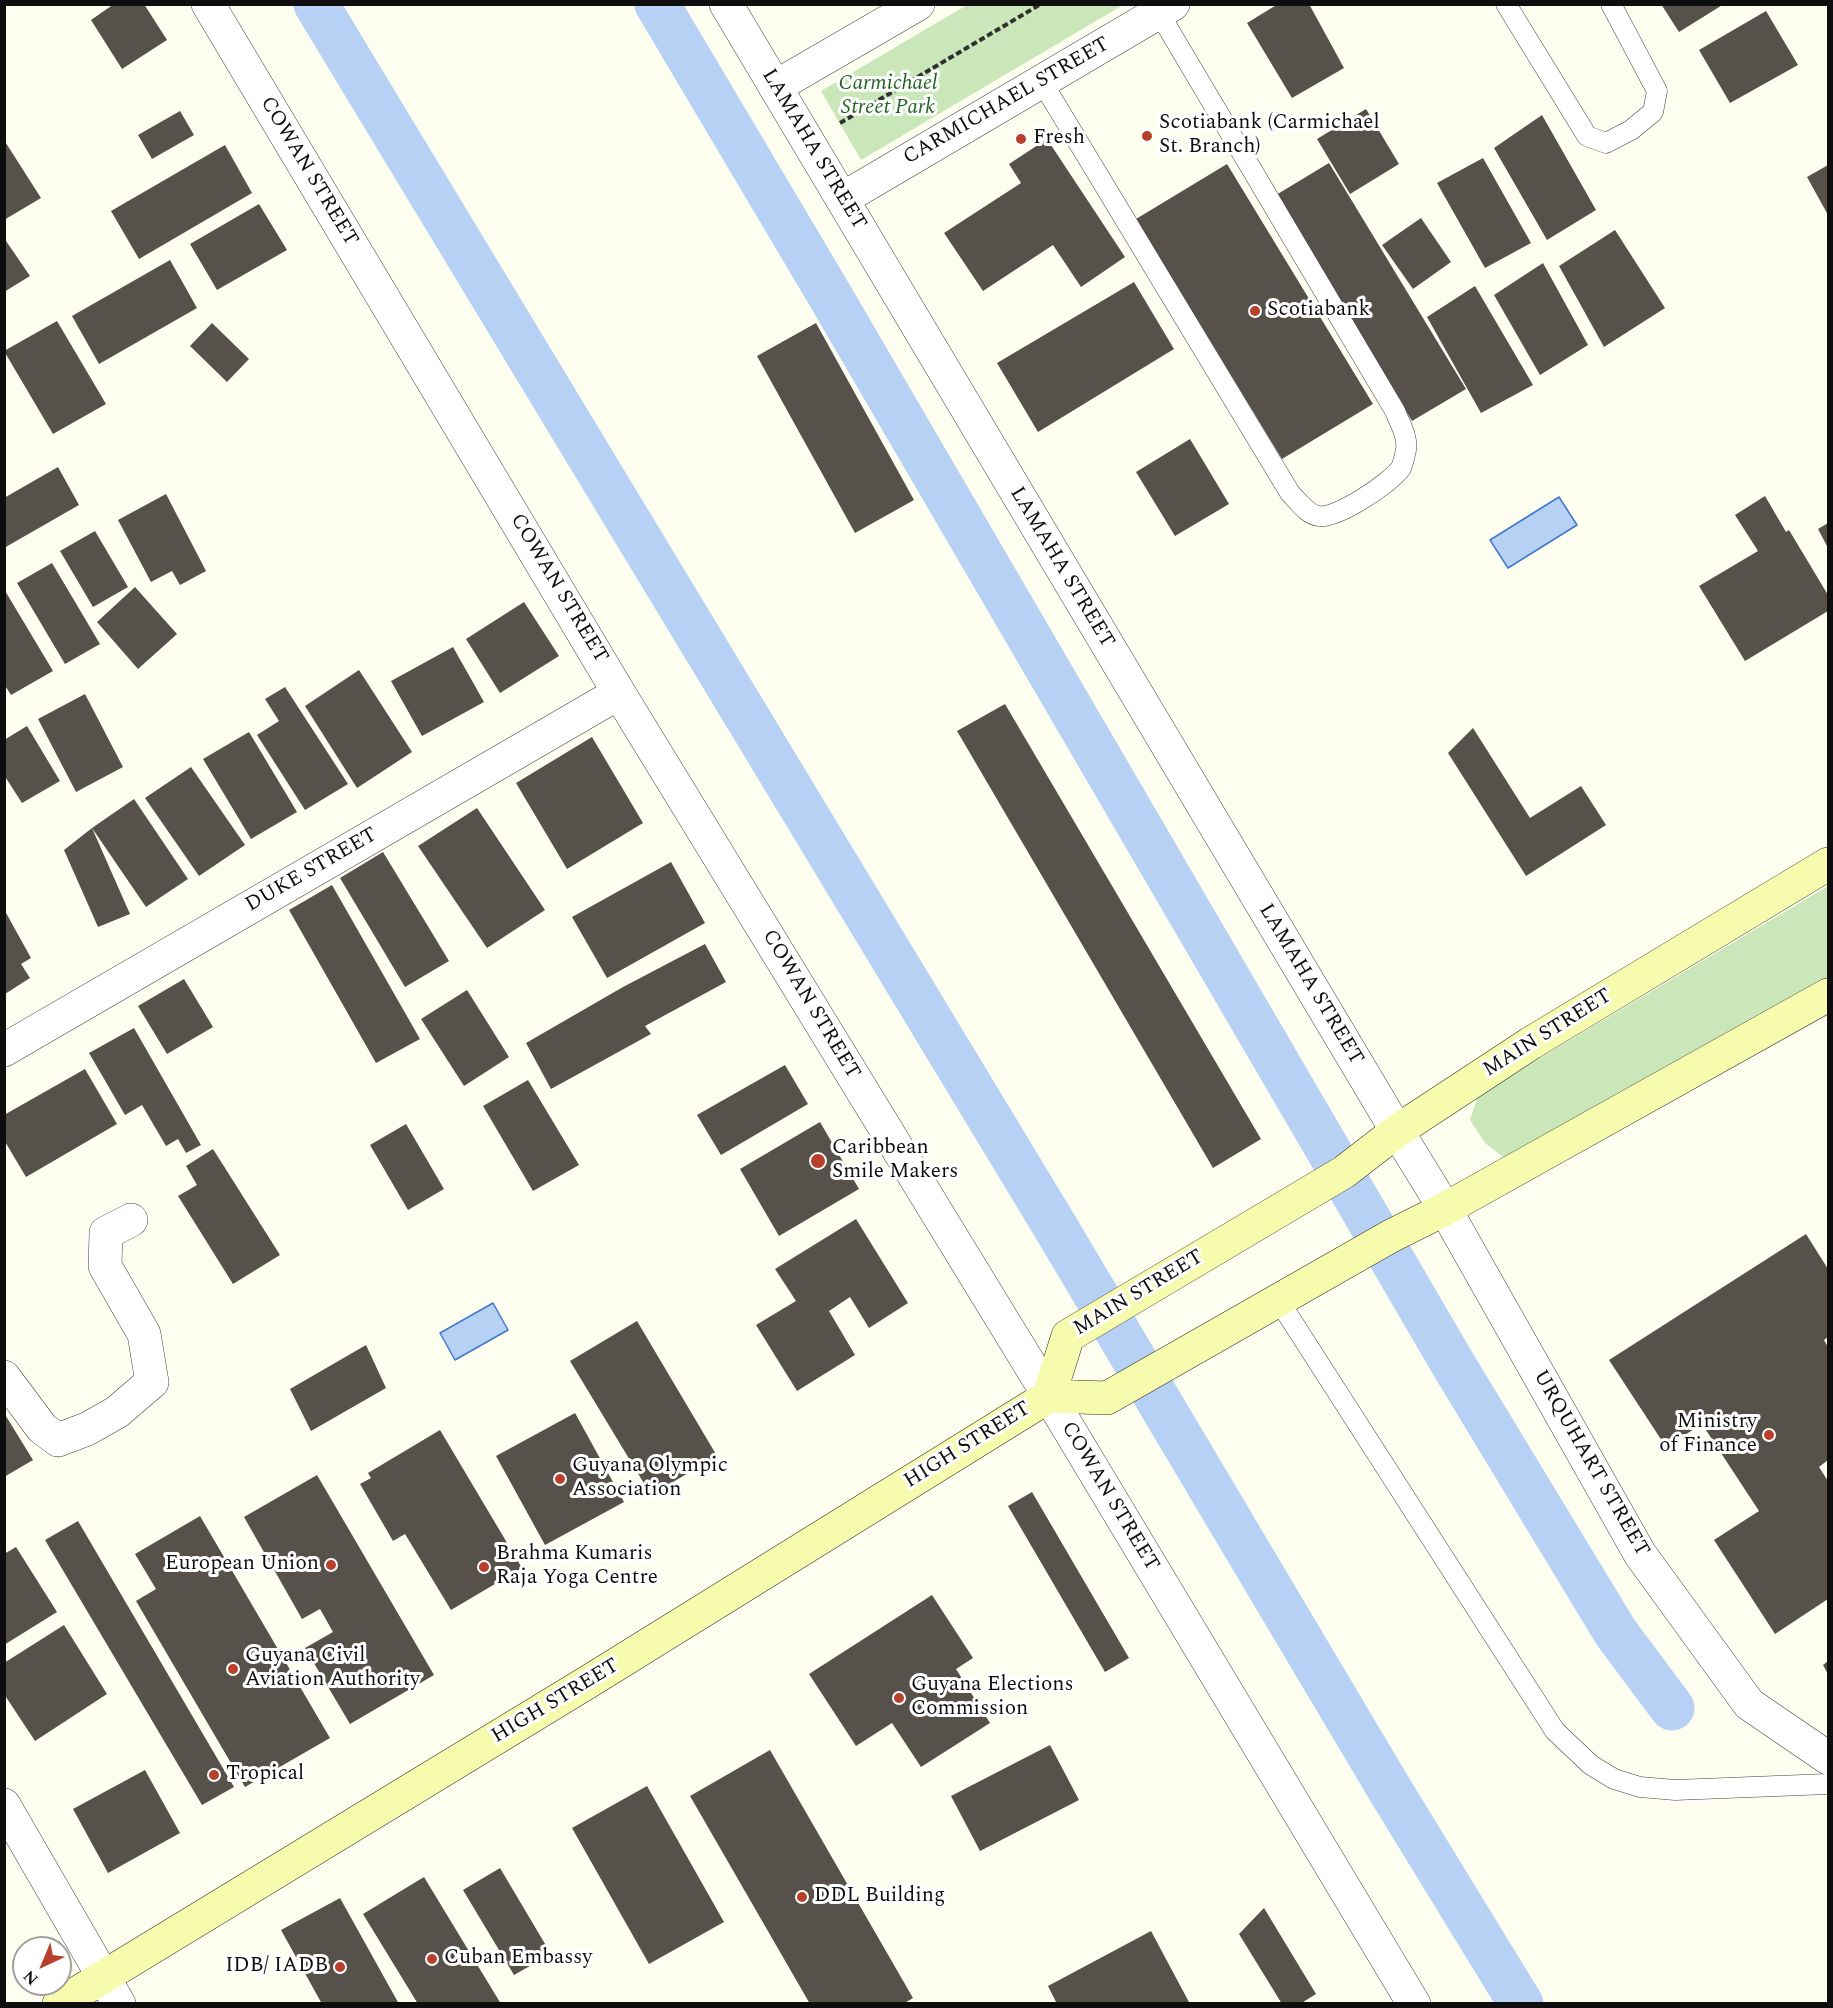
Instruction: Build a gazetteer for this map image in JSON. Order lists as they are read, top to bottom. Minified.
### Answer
{"streets":{"main road":["MAIN STREET","HIGH STREET"],"street":["CARMICHAEL STREET","LAMAHA STREET","COWAN STREET","DUKE STREET","URQUHART STREET"]},"crossings":[["CARMICHAEL STREET","LAMAHA STREET"],["LAMAHA STREET","MAIN STREET"],["LAMAHA STREET","URQUHART STREET"],["COWAN STREET","DUKE STREET"],["COWAN STREET","MAIN STREET"],["COWAN STREET","HIGH STREET"],["MAIN STREET","HIGH STREET"],["MAIN STREET","URQUHART STREET"]],"parks":["Carmichael Street Park"],"places":["Scotiabank (Carmichael St. Branch)","Fresh","Scotiabank","Caribbean Smile Makers","Ministry of Finance","Guyana Olympic Association","European Union","Brahma Kumaris Raja Yoga Centre","Guyana Civil Aviation Authority","Guyana Elections Commission","Tropical","DDL Building","Cuban Embassy","IDB/ IADB"],"north":"bottom left"}
